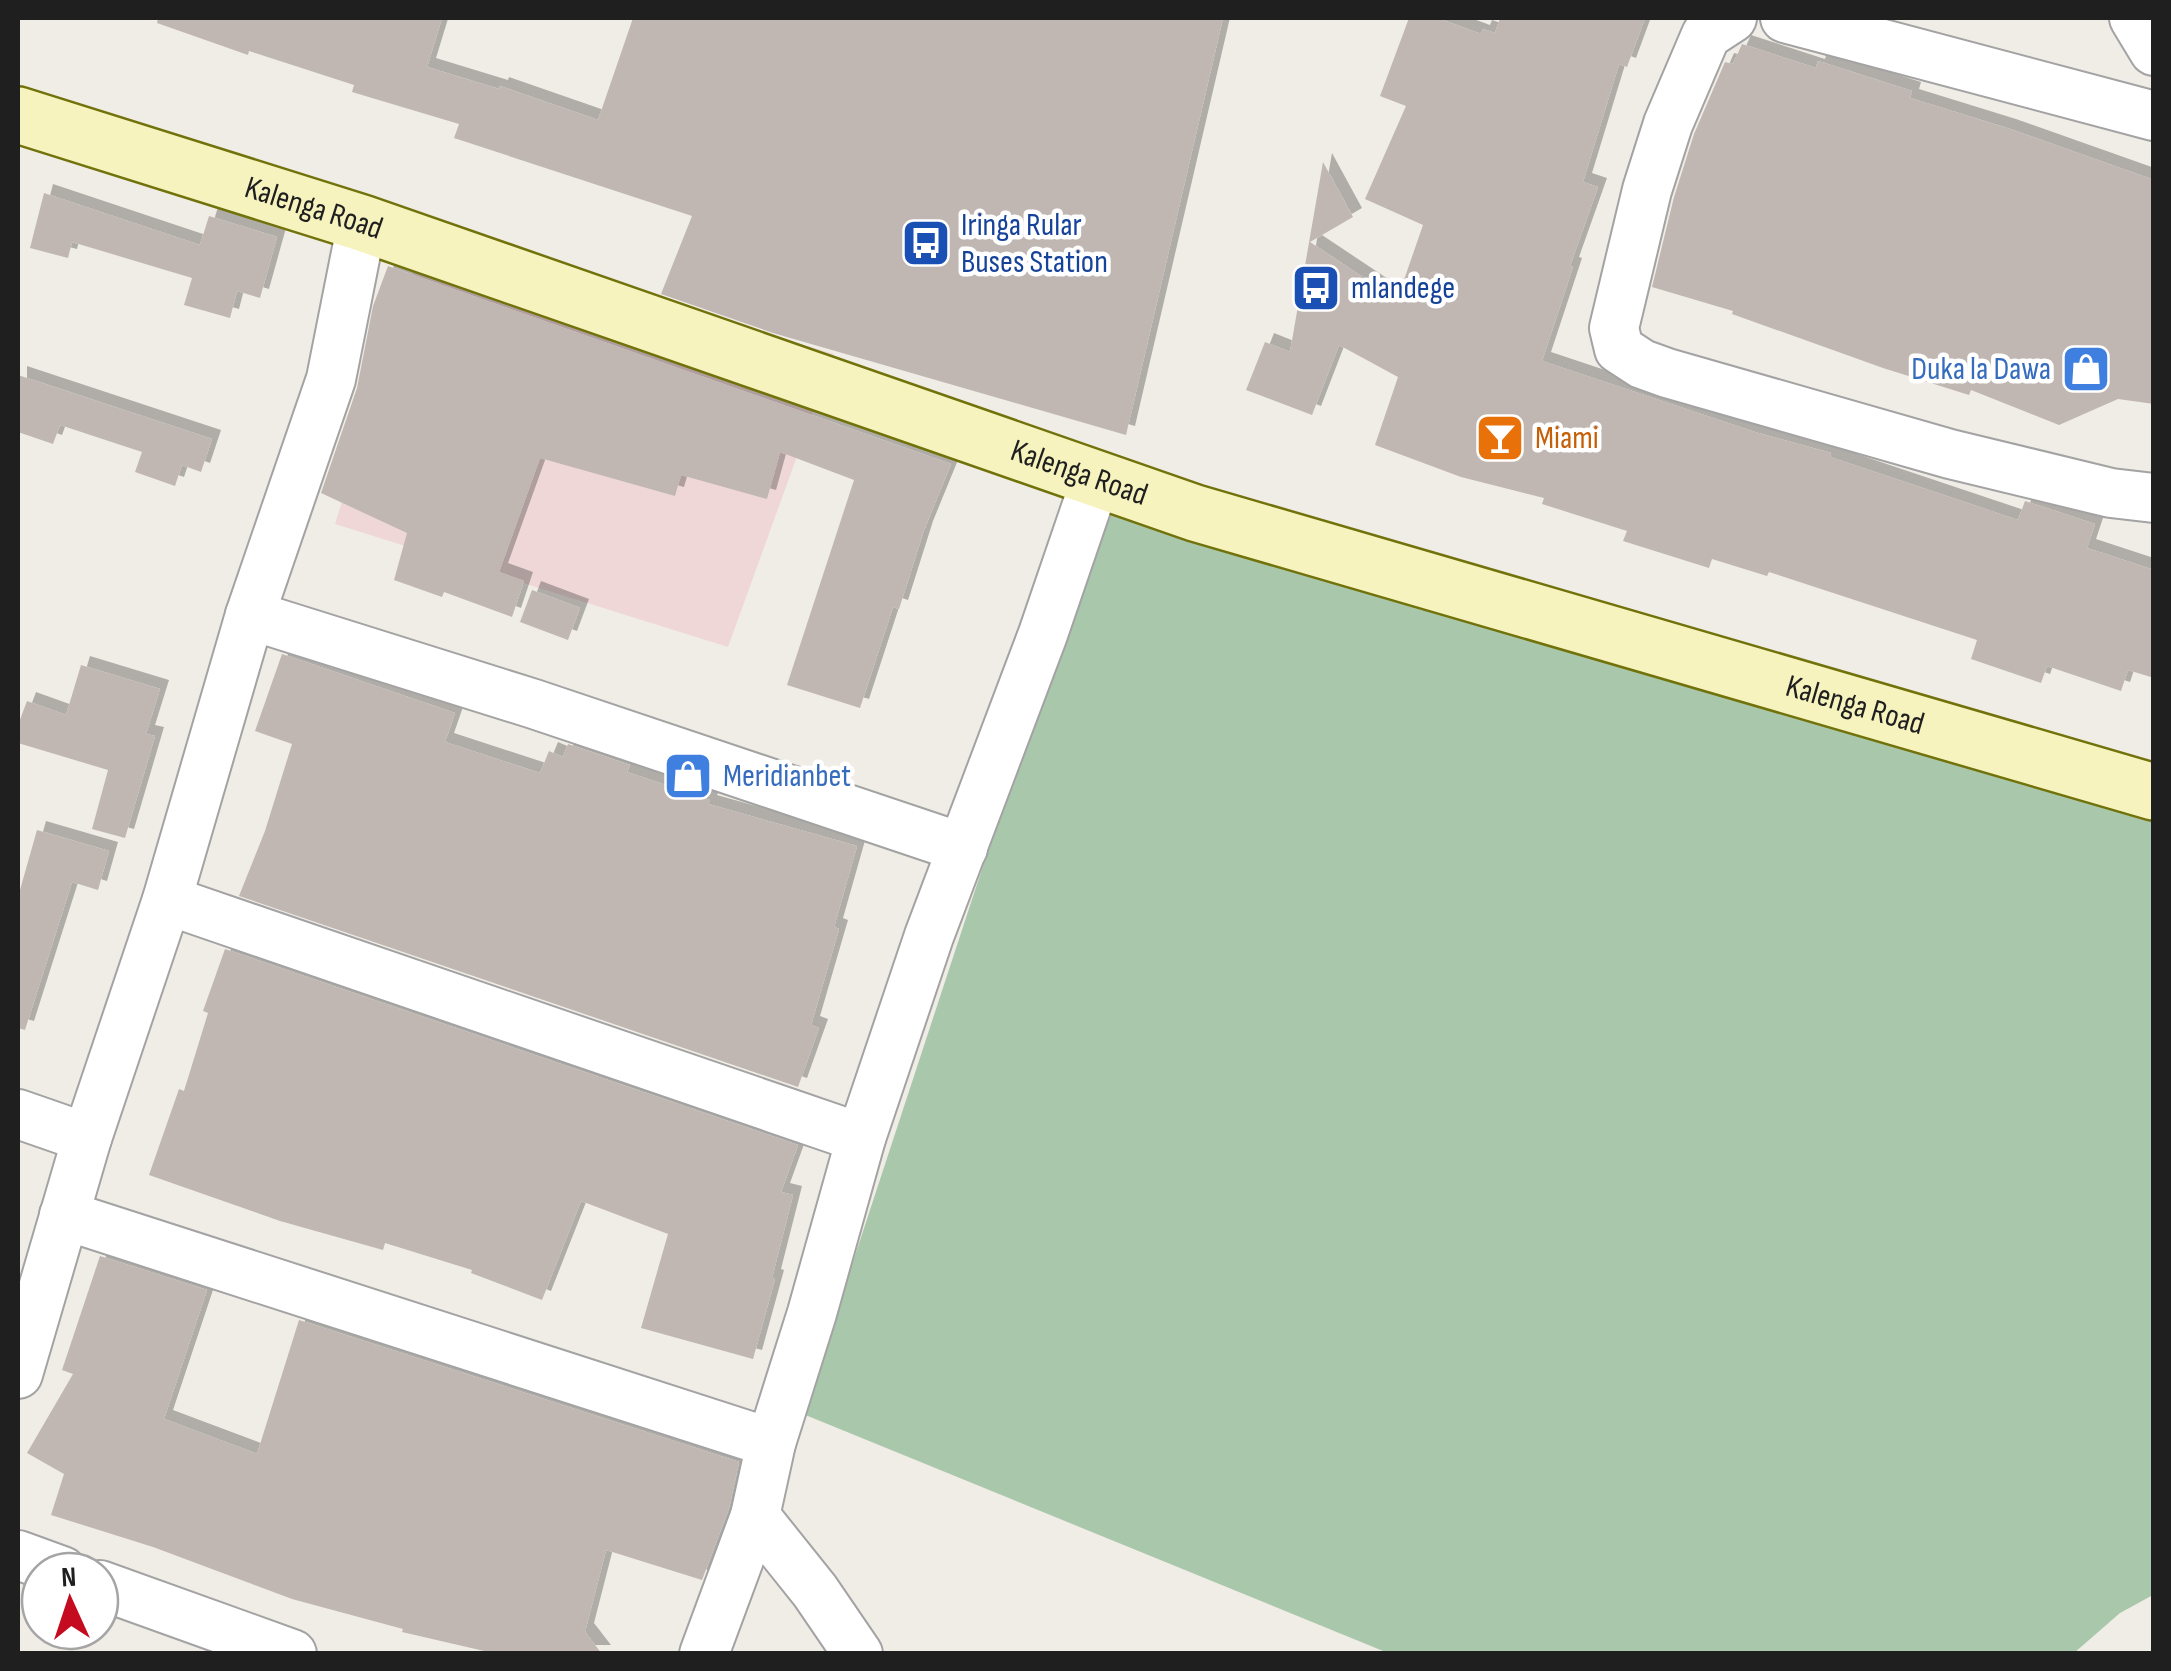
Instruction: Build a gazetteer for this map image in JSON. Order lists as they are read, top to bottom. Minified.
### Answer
{"streets":{"main road":["Kalenga Road"]},"places":{"bus stop":["Iringa Rular Buses Station","mlandege"],"shop":["Duka la Dawa","Meridianbet"],"bar":["Miami"]},"north":"top"}
